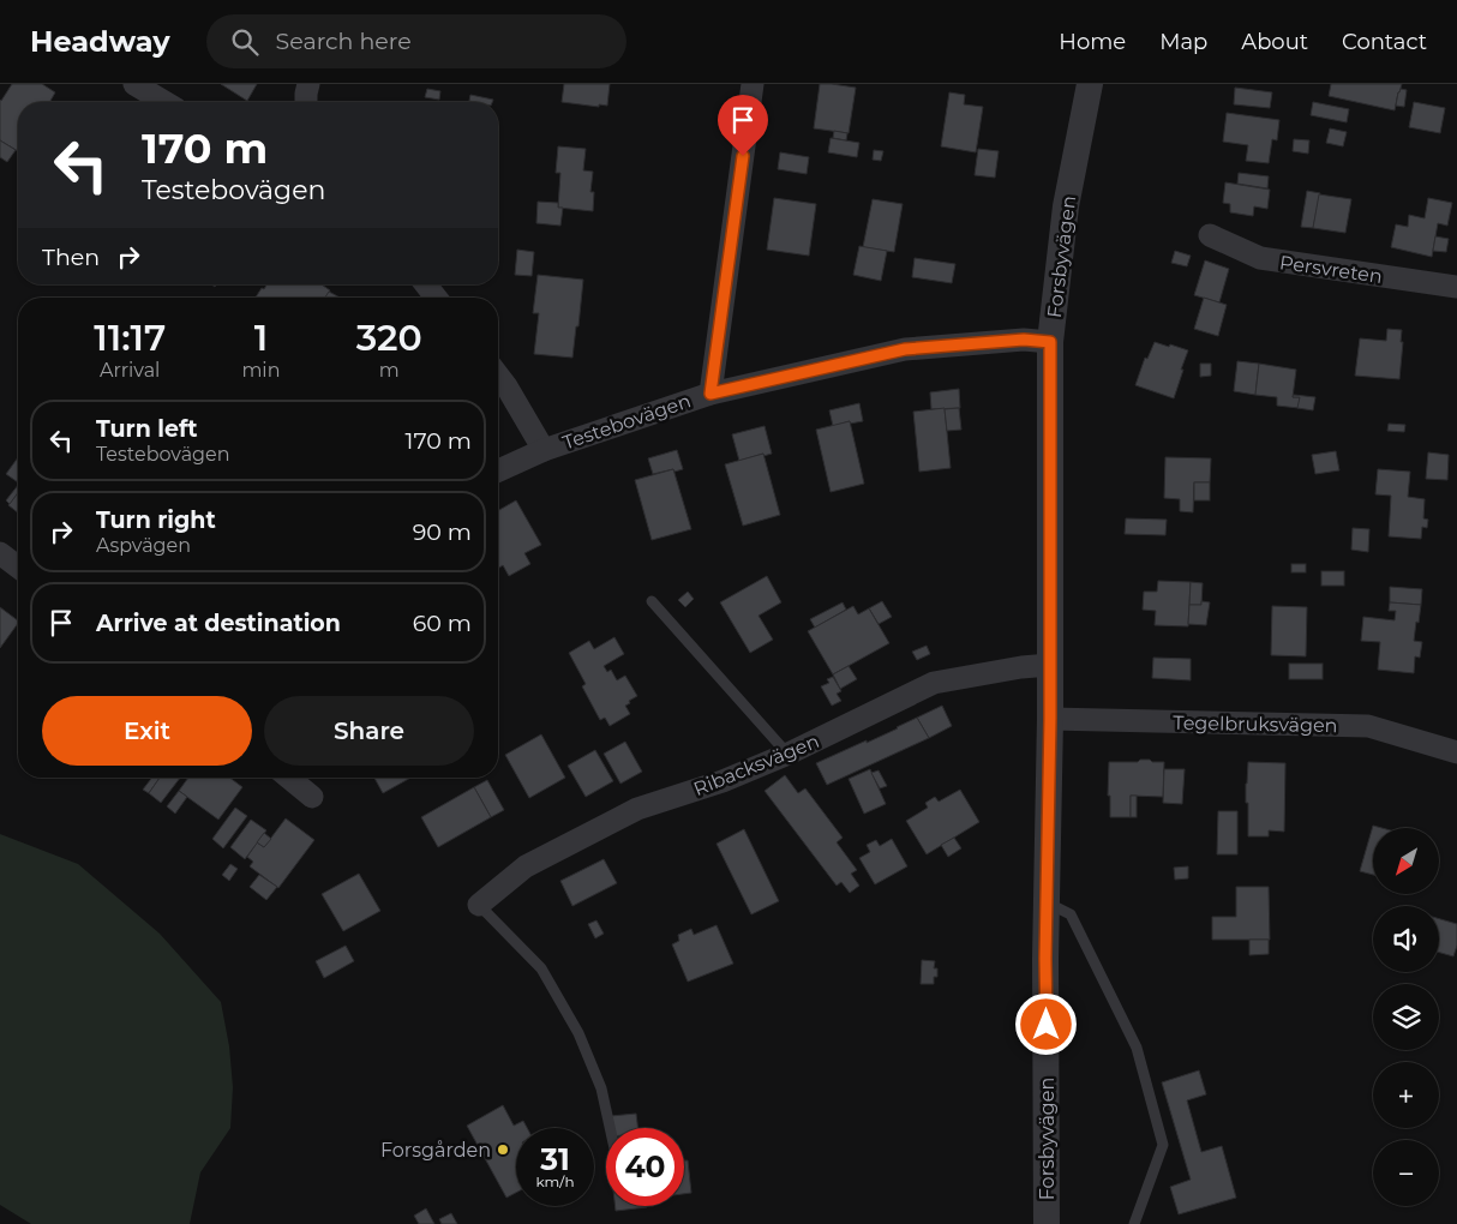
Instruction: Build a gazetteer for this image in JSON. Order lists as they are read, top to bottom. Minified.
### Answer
{"streets":{"street":["Forsbyvägen","Persvreten","Testebovägen","Tegelbruksvägen","Ribacksvägen"]},"crossings":[["Forsbyvägen","Testebovägen"],["Forsbyvägen","Tegelbruksvägen"],["Forsbyvägen","Ribacksvägen"]],"places":["Forsgården"],"north":"bottom left","page":{"header":"Headway","search":"Search here","nav":["Home","Map","About","Contact"],"turn":["170 m","Testebovägen"],"then":"Then","eta":["11:17","Arrival","1","min","320","m"],"list":[{"name":"Turn left","note":"Testebovägen","value":"170 m"},{"name":"Turn right","note":"Aspvägen","value":"90 m"},{"name":"Arrive at destination","value":"60 m"}],"buttons":["Exit","Share"],"map_buttons":["+","−"],"speed":"31 km/h","limit":"40"}}
